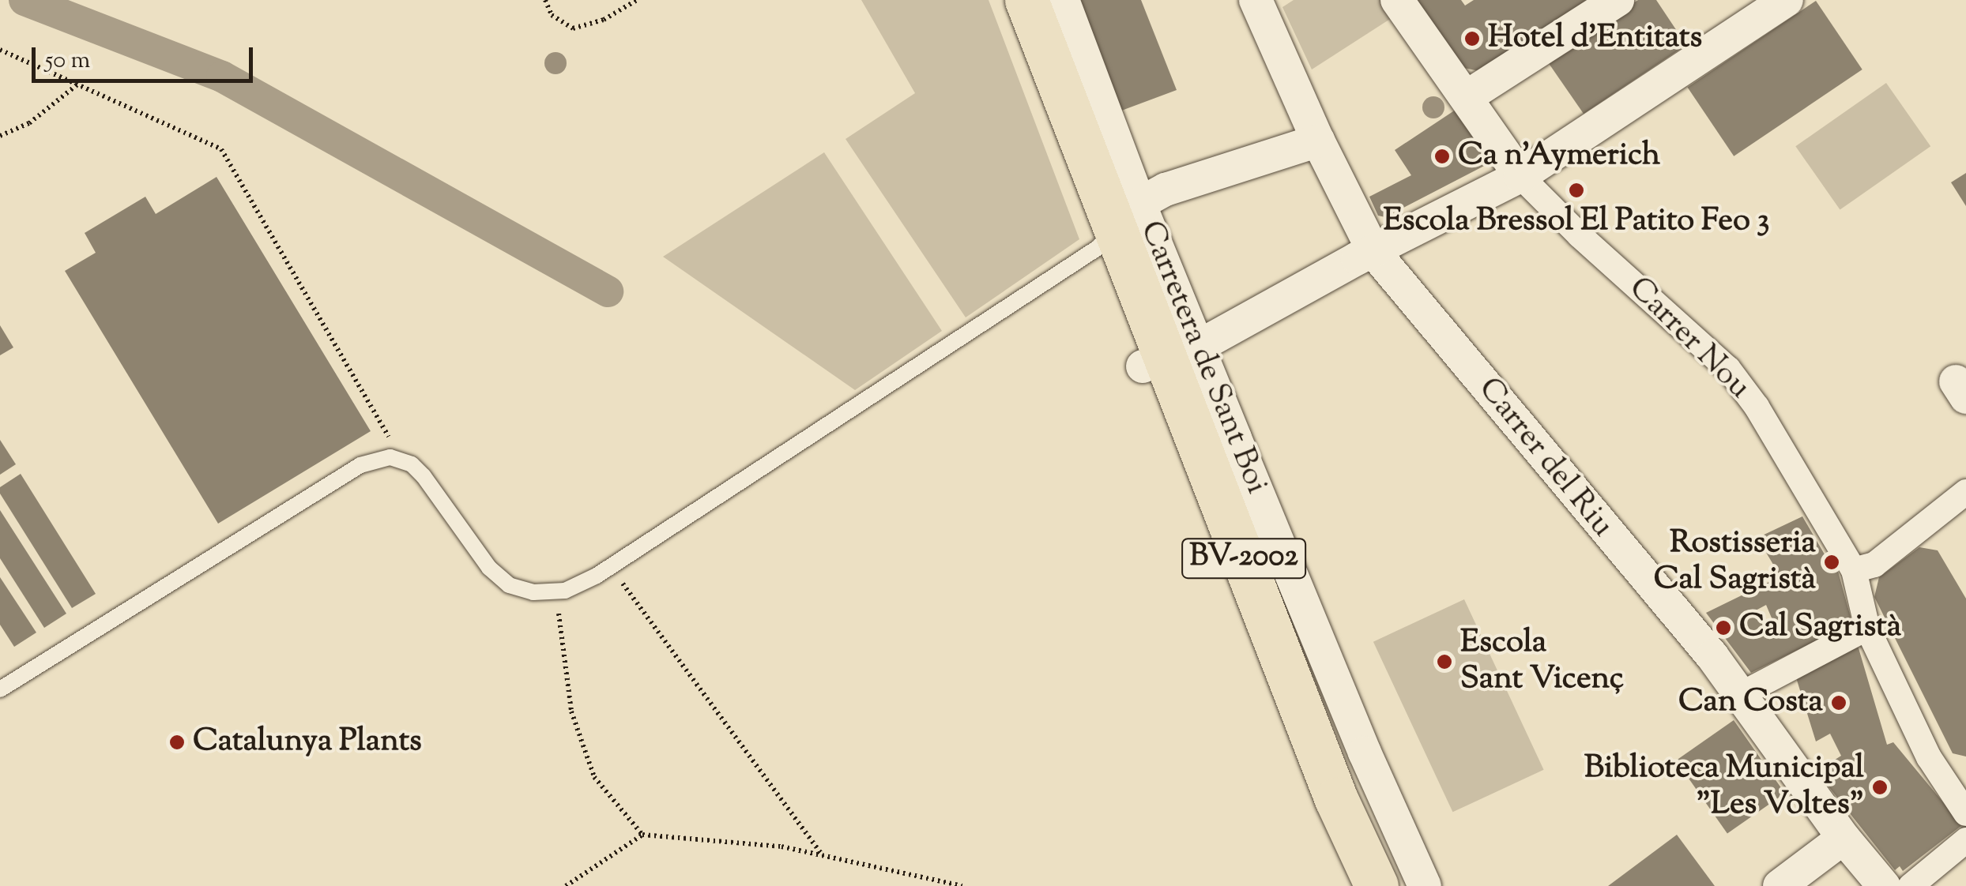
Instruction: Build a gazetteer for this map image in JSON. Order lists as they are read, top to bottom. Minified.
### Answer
{"streets":{"main road":["BV-2002"],"street":["Carrer Nou","Carretera de Sant Boi","Carrer del Riu"]},"crossings":[["Carretera de Sant Boi","BV-2002"]],"places":["Hotel d'Entitats","Ca n'Aymerich","Escola Bressol El Patito Feo 3","Rostisseria Cal Sagristà","Cal Sagristà","Escola Sant Vicenç","Can Costa","Catalunya Plants","Biblioteca Municipal \"Les Voltes\""],"scale_bar":"50 m"}
